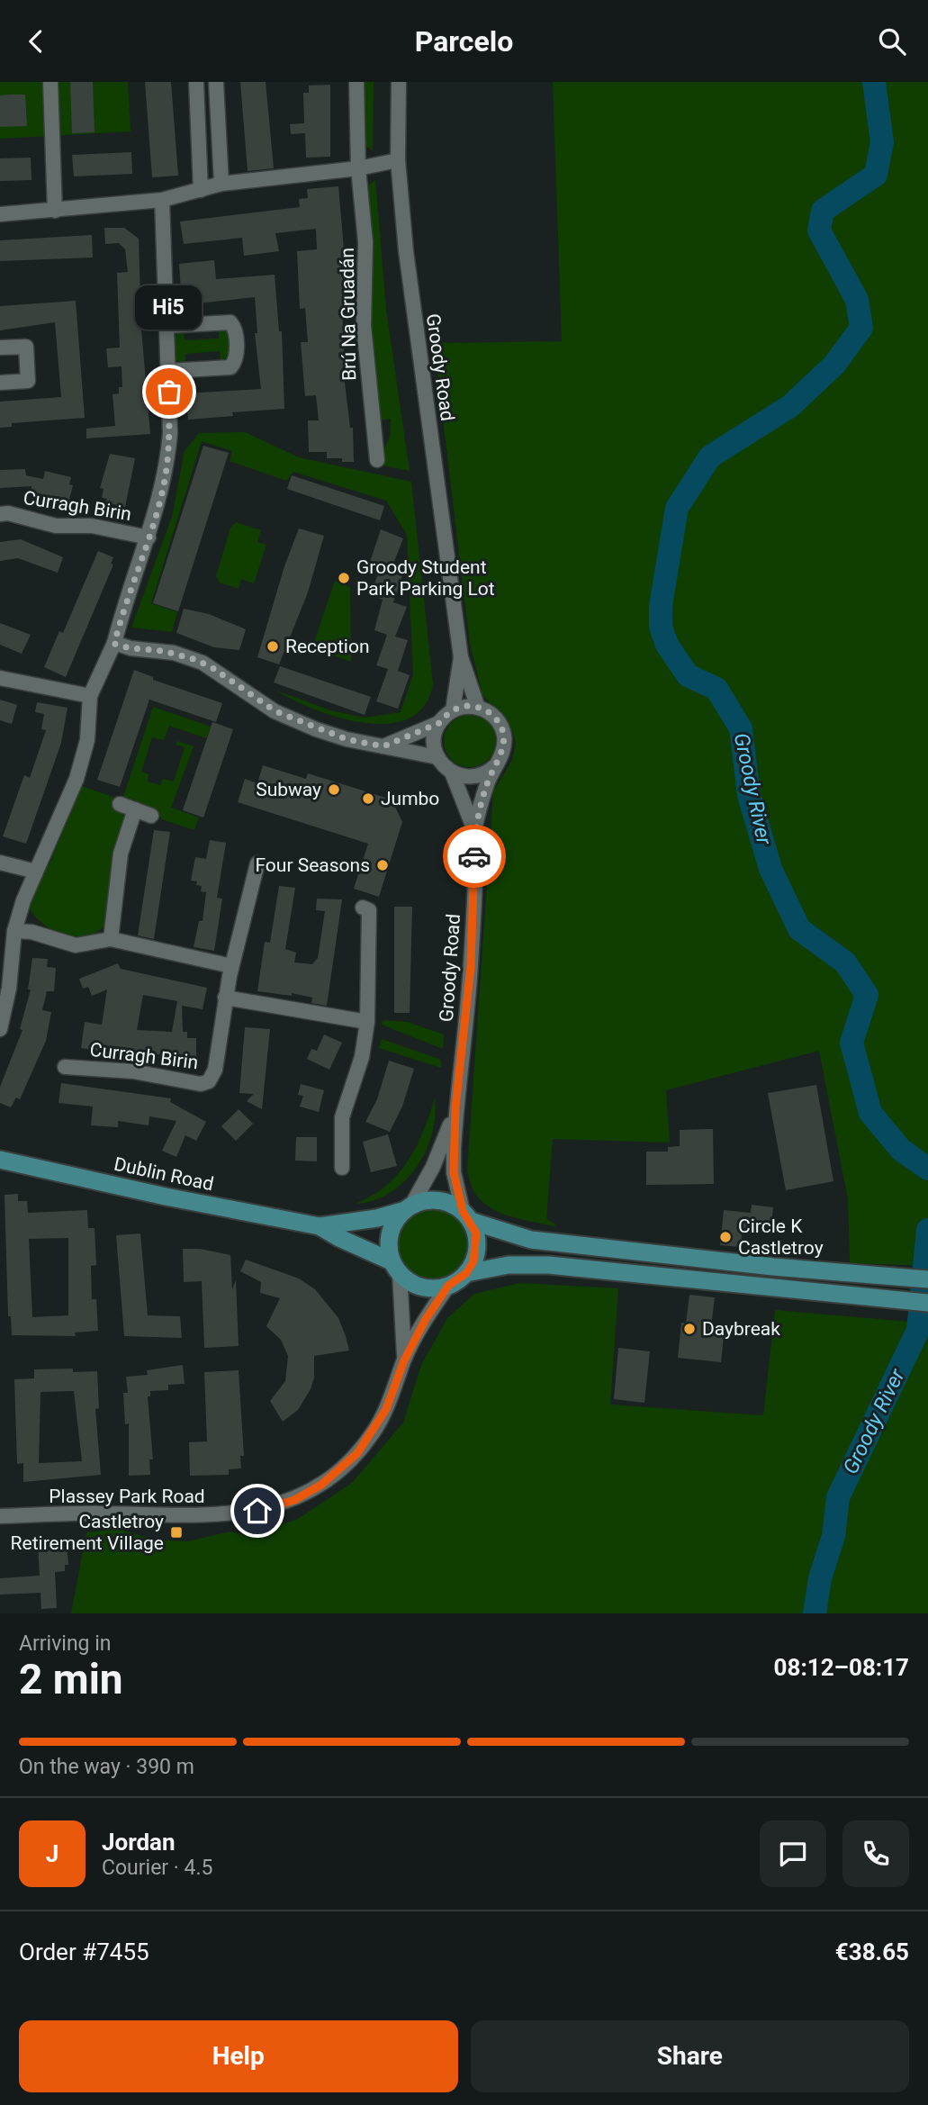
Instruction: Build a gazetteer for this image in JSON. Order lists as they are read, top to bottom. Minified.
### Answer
{"streets":{"main road":["Dublin Road"],"street":["Brú Na Gruadán","Groody Road","Curragh Birin","Plassey Park Road"]},"water":["Groody River"],"places":{"other":["Hi5","Groody Student Park Parking Lot","Reception","Subway","Jumbo","Four Seasons","Circle K Castletroy","Daybreak"],"transit":["Castletroy Retirement Village"]},"page":{"header":"Parcelo","bubble":"Hi5","heading":["2 min","Arriving in","08:12–08:17"],"panel":["Jordan","Courier · 4.5","Order #7455","€38.65"],"bar":"On the way · 390 m","round":"J","buttons":["Help","Share"]}}
